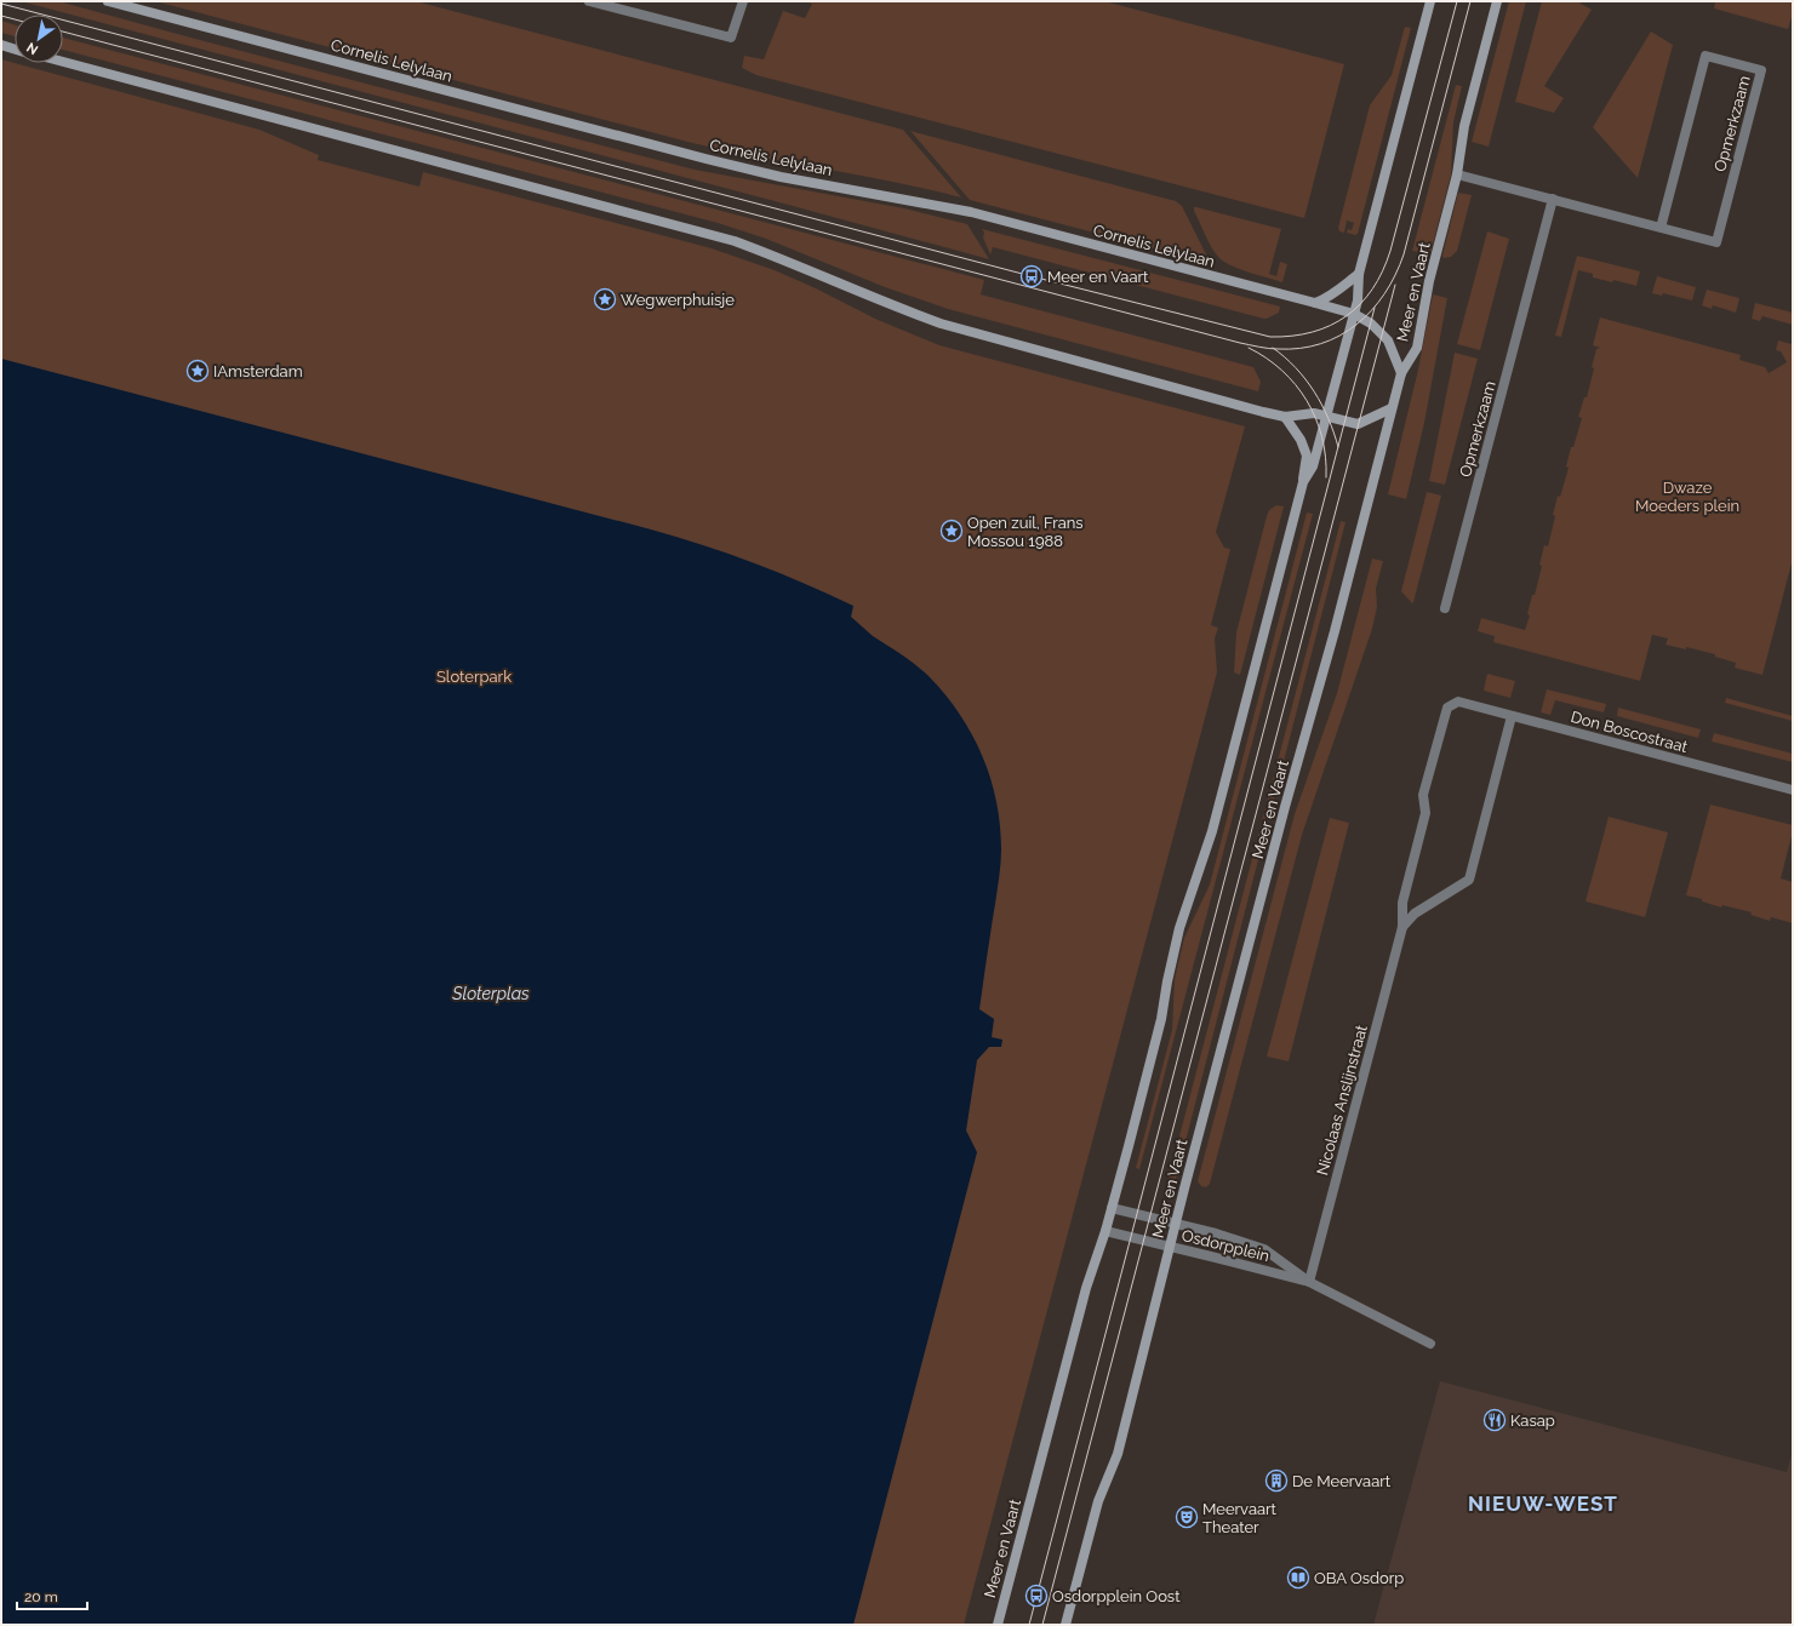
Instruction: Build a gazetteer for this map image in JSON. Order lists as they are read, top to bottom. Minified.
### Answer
{"streets":{"main road":["Cornelis Lelylaan","Meer en Vaart"],"street":["Opmerkzaam","Don Boscostraat","Nicolaas Anslijnstraat","Osdorpplein"]},"crossings":[["Cornelis Lelylaan","Meer en Vaart"],["Opmerkzaam","Meer en Vaart"],["Meer en Vaart","Osdorpplein"],["Don Boscostraat","Nicolaas Anslijnstraat"],["Nicolaas Anslijnstraat","Osdorpplein"]],"districts":["NIEUW-WEST"],"water":["Sloterplas"],"parks":["Dwaze Moeders plein","Sloterpark"],"places":{"bus stop":["Meer en Vaart","Osdorpplein Oost"],"place":["Wegwerphuisje","IAmsterdam","Open zuil, Frans Mossou 1988"],"restaurant":["Kasap"],"building":["De Meervaart"],"theatre":["Meervaart Theater"],"library":["OBA Osdorp"]},"scale_bar":"20 m","north":"bottom left"}
